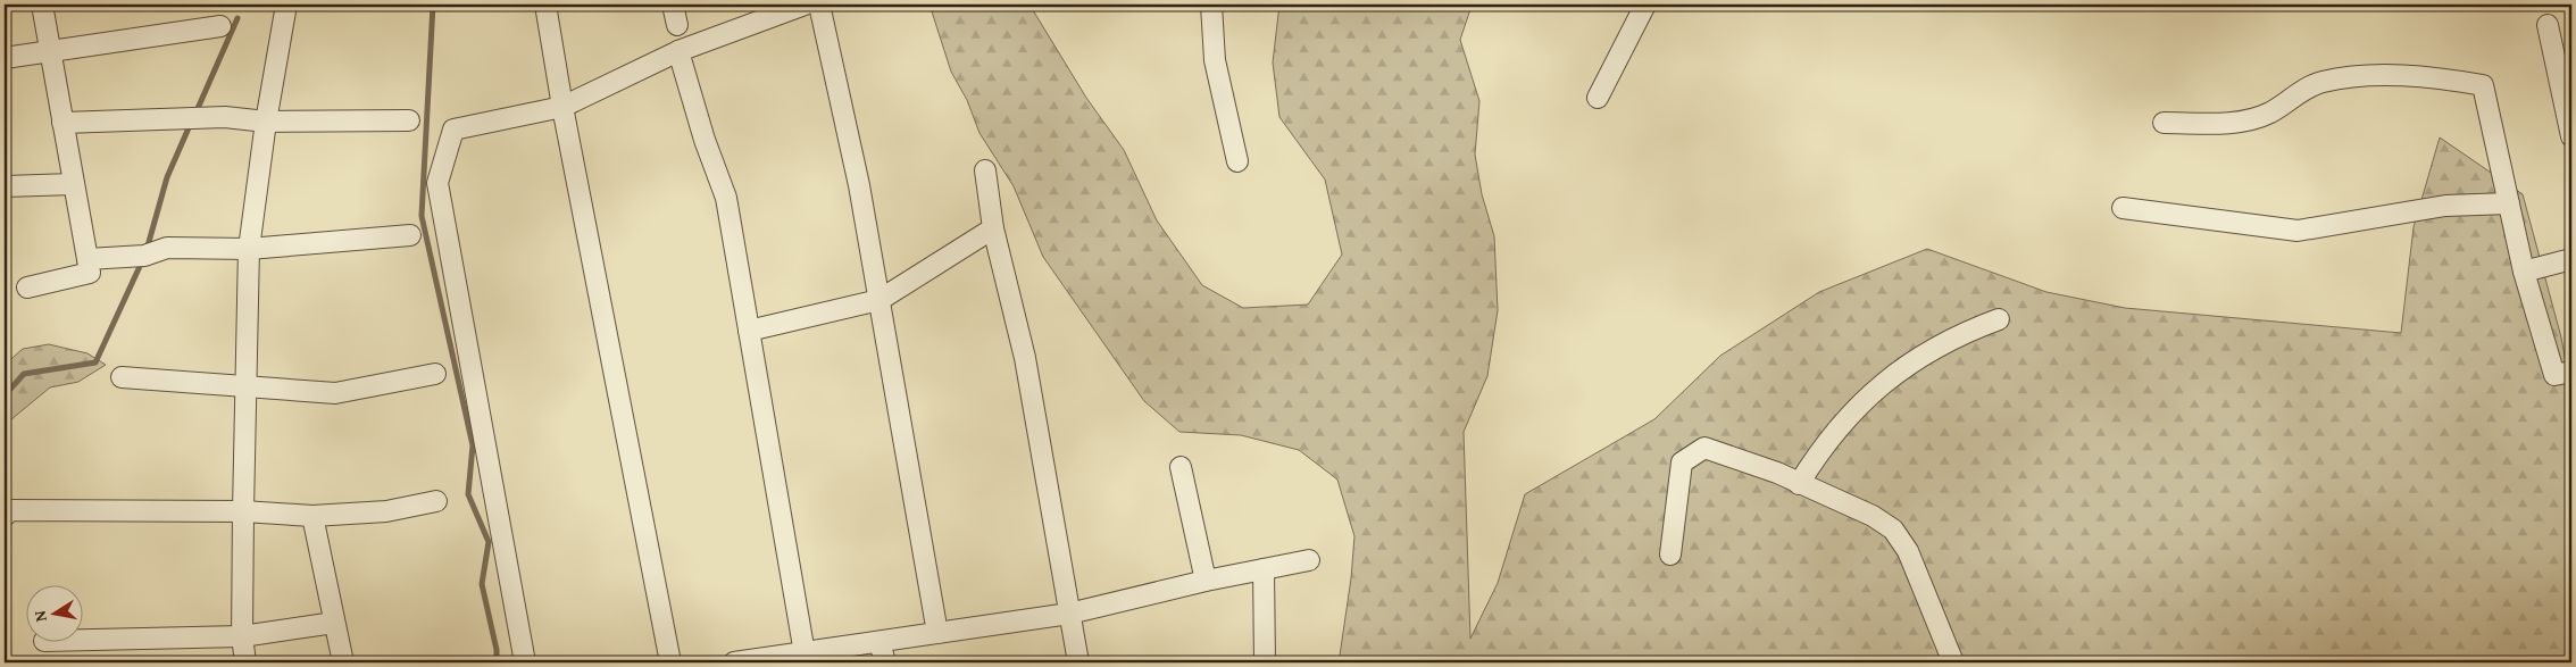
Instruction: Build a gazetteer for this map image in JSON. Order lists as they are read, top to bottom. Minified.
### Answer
{"north":"left"}
